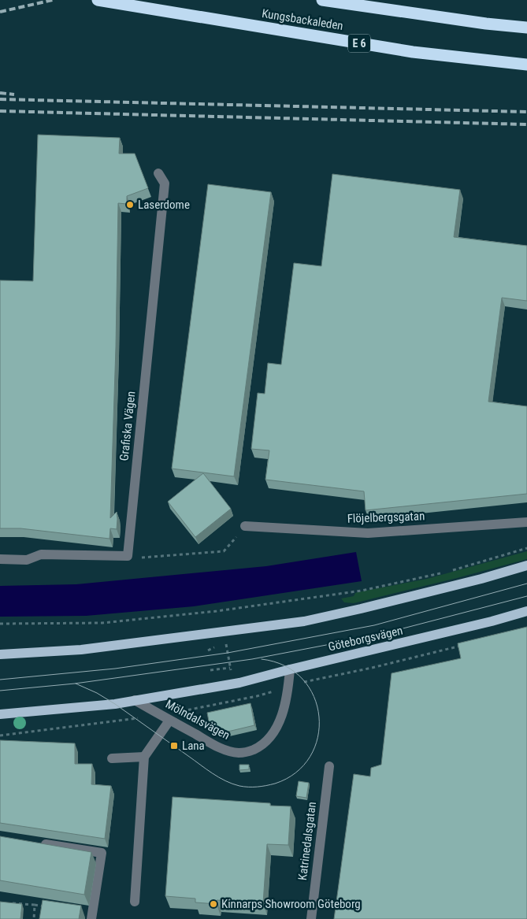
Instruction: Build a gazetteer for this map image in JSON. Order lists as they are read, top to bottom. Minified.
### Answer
{"streets":{"highway":["Kungsbackaleden","E 6"],"main road":["Göteborgsvägen","Mölndalsvägen"],"street":["Grafiska Vägen","Flöjelbergsgatan","Katrinedalsgatan"]},"crossings":[["Göteborgsvägen","Mölndalsvägen"]],"places":{"other":["Laserdome","Kinnarps Showroom Göteborg"],"transit":["Lana"]}}
